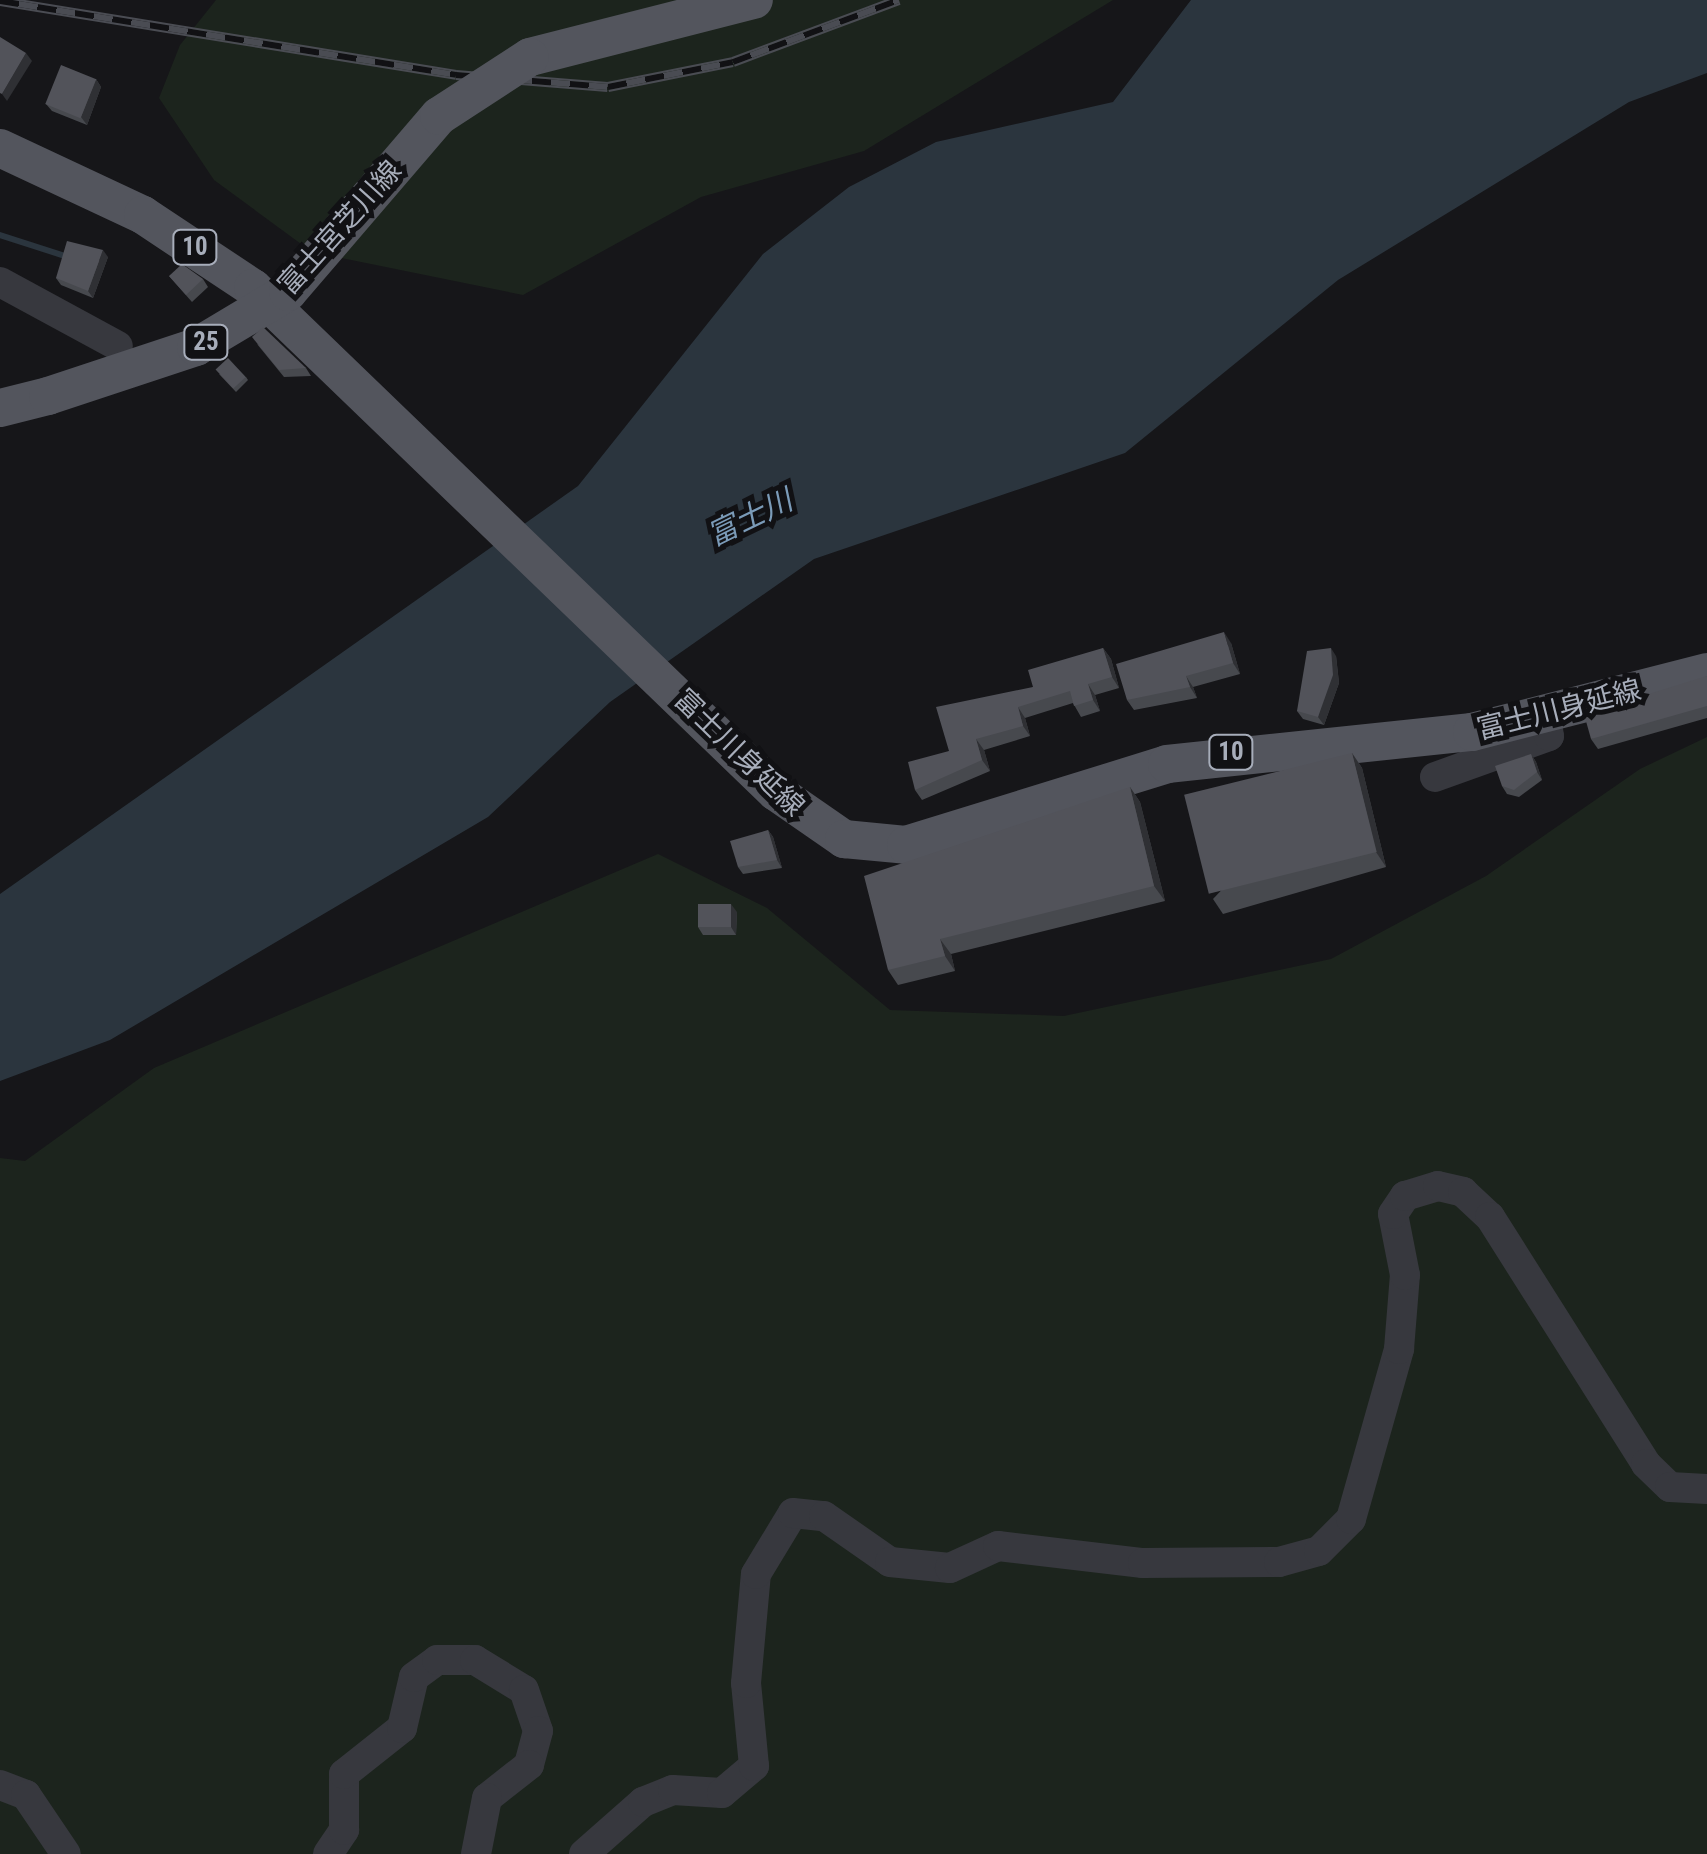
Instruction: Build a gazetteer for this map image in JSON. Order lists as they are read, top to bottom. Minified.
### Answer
{"streets":{"main road":["富士宮芝川線","10","25","富士川身延線"]},"water":["富士川"]}
